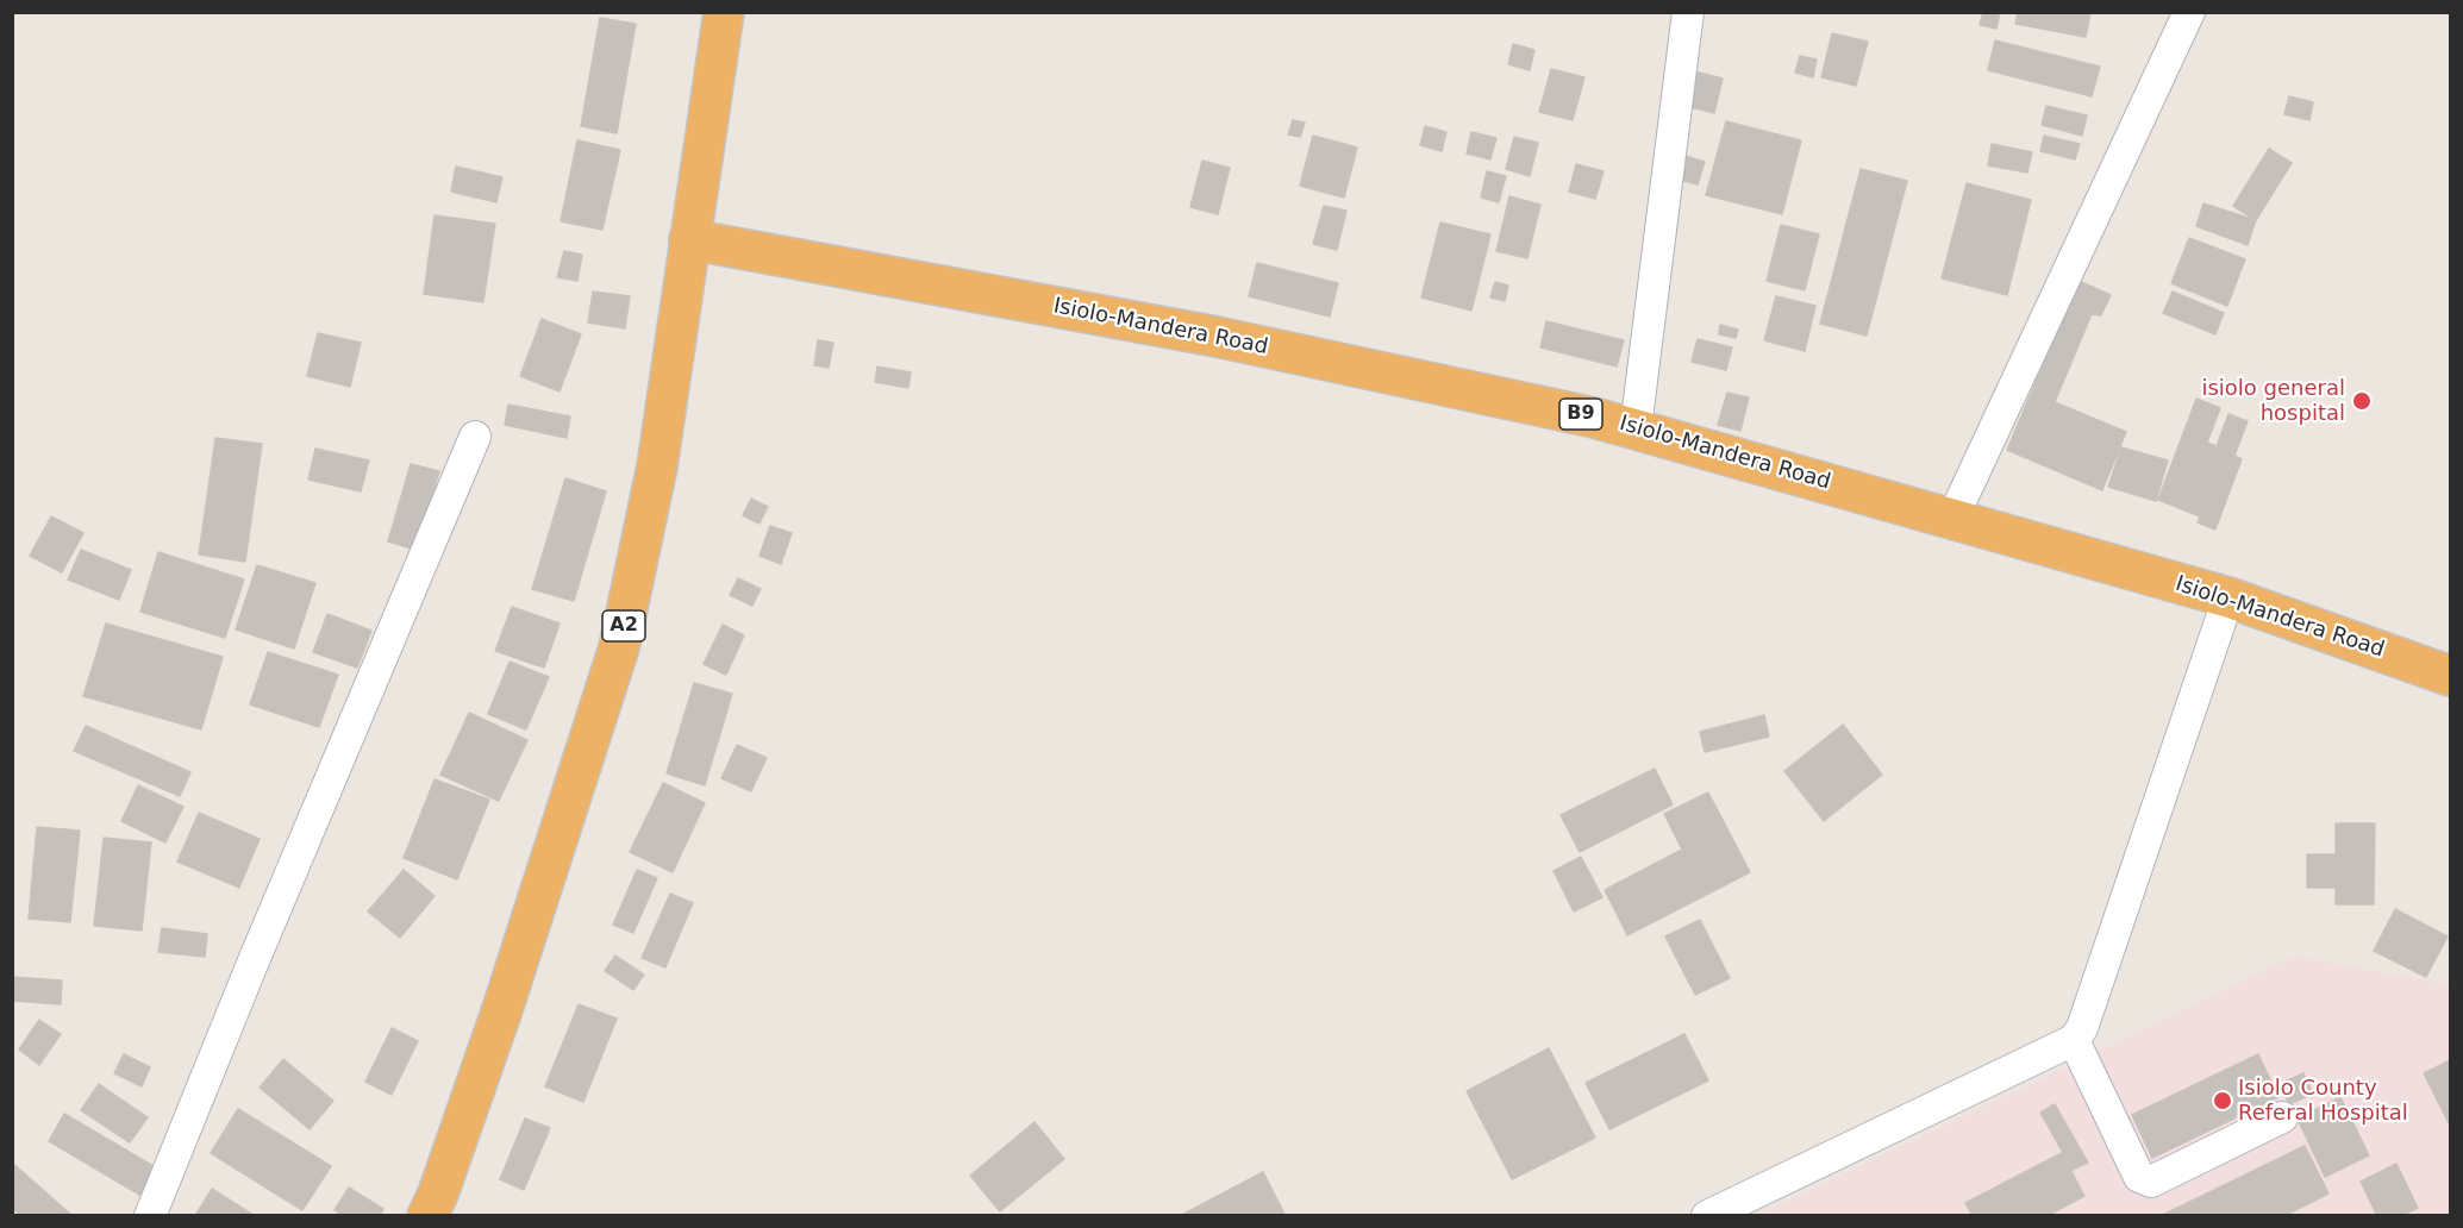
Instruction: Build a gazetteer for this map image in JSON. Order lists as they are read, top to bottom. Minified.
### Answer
{"streets":{"highway":["Isiolo-Mandera Road","B9","A2"]},"crossings":[["Isiolo-Mandera Road","A2"]],"places":["isiolo general hospital","Isiolo County Referal Hospital"]}
